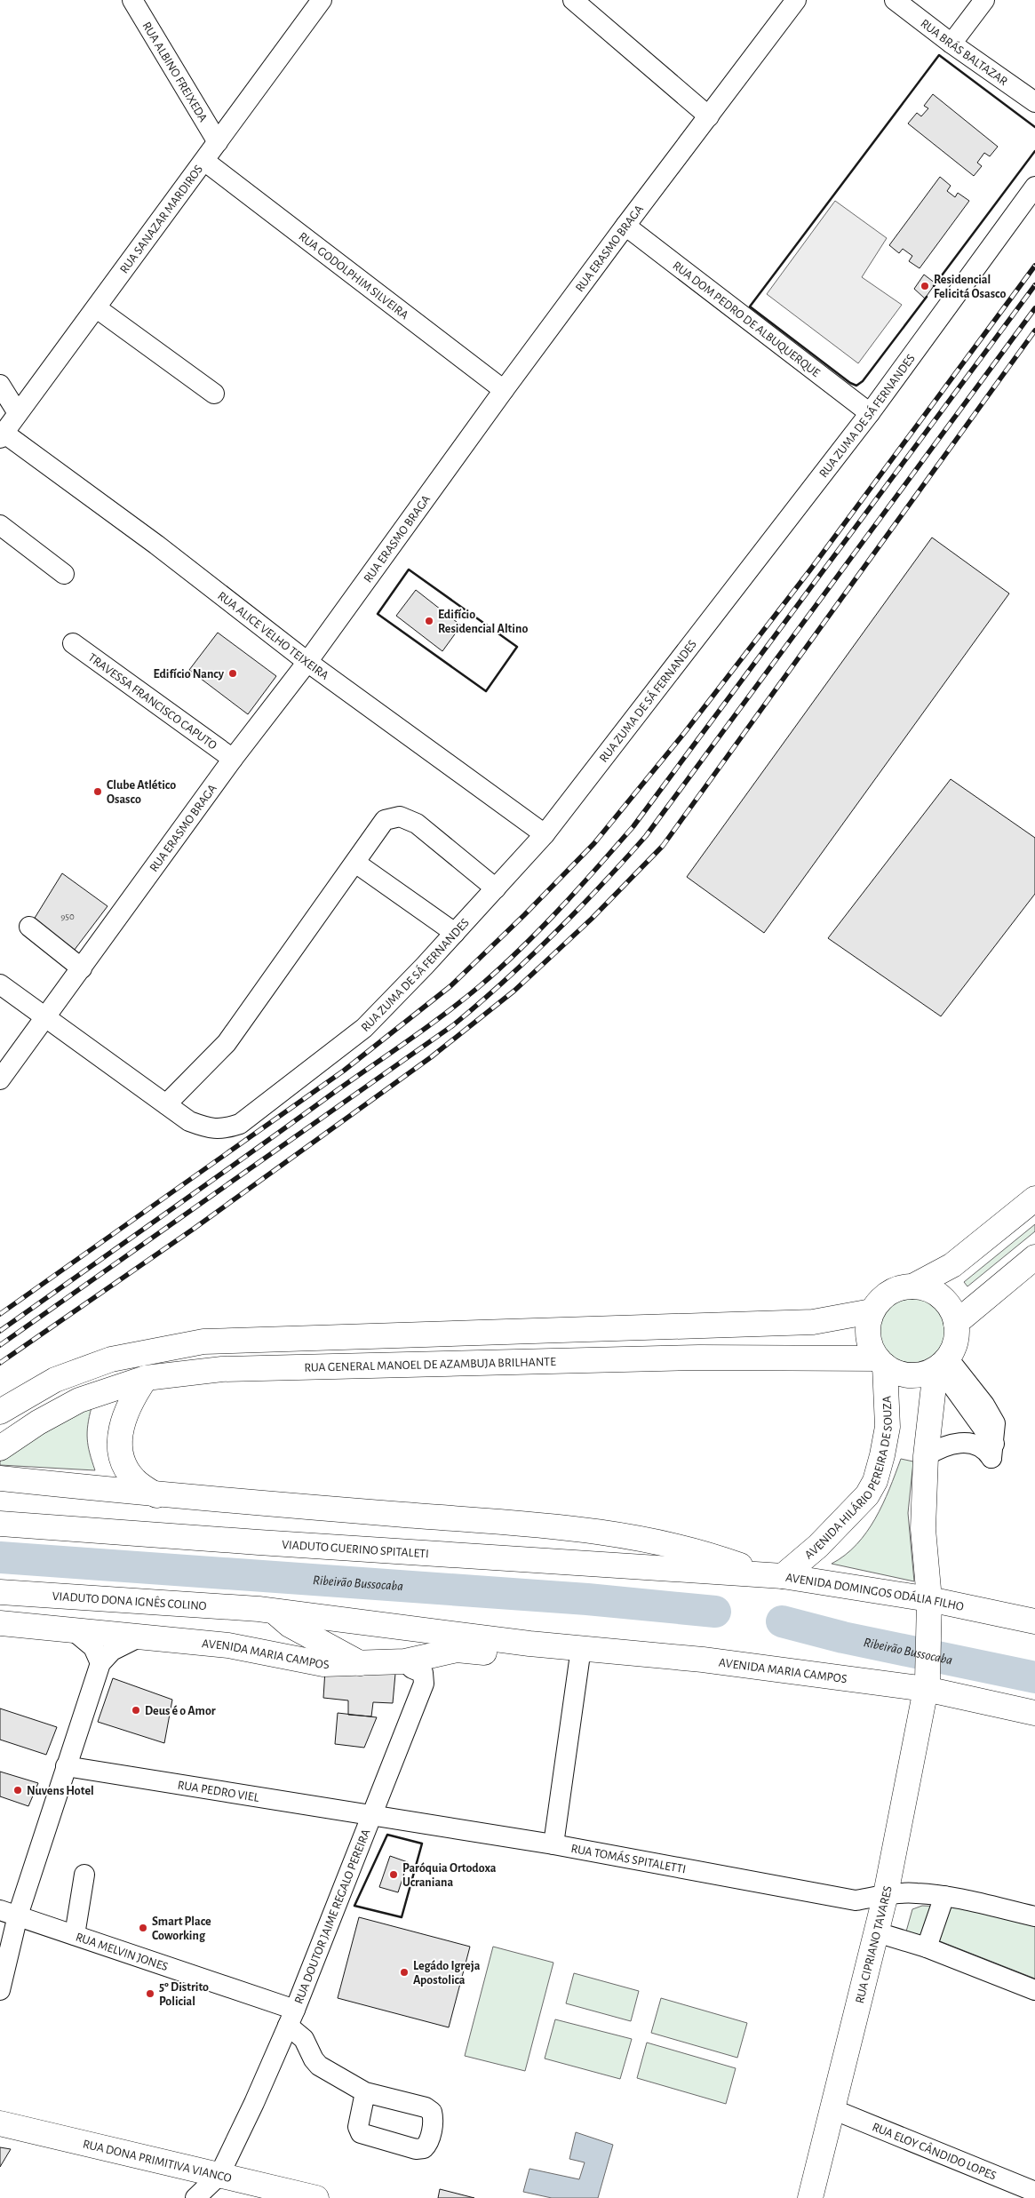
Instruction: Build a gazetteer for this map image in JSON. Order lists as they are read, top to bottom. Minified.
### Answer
{"streets":{"main road":["RUA GENERAL MANOEL DE AZAMBUJA BRILHANTE","AVENIDA HILÁRIO PEREIRA DE SOUZA","VIADUTO GUERINO SPITALETI","AVENIDA DOMINGOS ODÁLIA FILHO","VIADUTO DONA IGNÊS COLINO","AVENIDA MARIA CAMPOS","RUA CIPRIANO TAVARES","RUA DONA PRIMITIVA VIANCO"],"street":["RUA BRÁS BALTAZAR","RUA ALBINO FREIXEDA","RUA SANAZAR MARDIROS","RUA ERASMO BRAGA","RUA GODOLPHIM SILVEIRA","RUA DOM PEDRO DE ALBUQUERQUE","RUA ZUMA DE SÁ FERNANDES","RUA ALICE VELHO TEIXEIRA","TRAVESSA FRANCISCO CAPUTO","RUA PEDRO VIEL","RUA TOMÁS SPITALETTI","RUA DOUTOR JAIME REGALO PEREIRA","RUA MELVIN JONES","RUA ELOY CÂNDIDO LOPES"]},"crossings":[["RUA ALBINO FREIXEDA","RUA SANAZAR MARDIROS"],["RUA SANAZAR MARDIROS","RUA GODOLPHIM SILVEIRA"],["RUA SANAZAR MARDIROS","RUA ALICE VELHO TEIXEIRA"],["RUA ERASMO BRAGA","RUA GODOLPHIM SILVEIRA"],["RUA ERASMO BRAGA","RUA DOM PEDRO DE ALBUQUERQUE"],["RUA ERASMO BRAGA","RUA ZUMA DE SÁ FERNANDES"],["RUA ERASMO BRAGA","RUA ALICE VELHO TEIXEIRA"],["RUA ERASMO BRAGA","TRAVESSA FRANCISCO CAPUTO"],["RUA DOM PEDRO DE ALBUQUERQUE","RUA ZUMA DE SÁ FERNANDES"],["RUA ZUMA DE SÁ FERNANDES","RUA ALICE VELHO TEIXEIRA"],["RUA GENERAL MANOEL DE AZAMBUJA BRILHANTE","AVENIDA HILÁRIO PEREIRA DE SOUZA"],["AVENIDA HILÁRIO PEREIRA DE SOUZA","AVENIDA DOMINGOS ODÁLIA FILHO"],["VIADUTO GUERINO SPITALETI","AVENIDA DOMINGOS ODÁLIA FILHO"],["AVENIDA DOMINGOS ODÁLIA FILHO","RUA CIPRIANO TAVARES"],["VIADUTO DONA IGNÊS COLINO","AVENIDA MARIA CAMPOS"],["AVENIDA MARIA CAMPOS","RUA DOUTOR JAIME REGALO PEREIRA"],["AVENIDA MARIA CAMPOS","RUA CIPRIANO TAVARES"],["RUA PEDRO VIEL","RUA TOMÁS SPITALETTI"],["RUA PEDRO VIEL","RUA DOUTOR JAIME REGALO PEREIRA"],["RUA TOMÁS SPITALETTI","RUA DOUTOR JAIME REGALO PEREIRA"],["RUA TOMÁS SPITALETTI","RUA CIPRIANO TAVARES"],["RUA DOUTOR JAIME REGALO PEREIRA","RUA MELVIN JONES"],["RUA DOUTOR JAIME REGALO PEREIRA","RUA DONA PRIMITIVA VIANCO"],["RUA CIPRIANO TAVARES","RUA ELOY CÂNDIDO LOPES"]],"water":["Ribeirão Bussocaba"],"places":["Residencial Felicitá Osasco","Edifício Residencial Altino","Edifício Nancy","Clube Atlético Osasco","Deus é o Amor","Nuvens Hotel","Paróquia Ortodoxa Ucraniana","Smart Place Coworking","Legádo Igreja Apostolica","5º Distrito Policial"],"house_numbers":["950"]}
